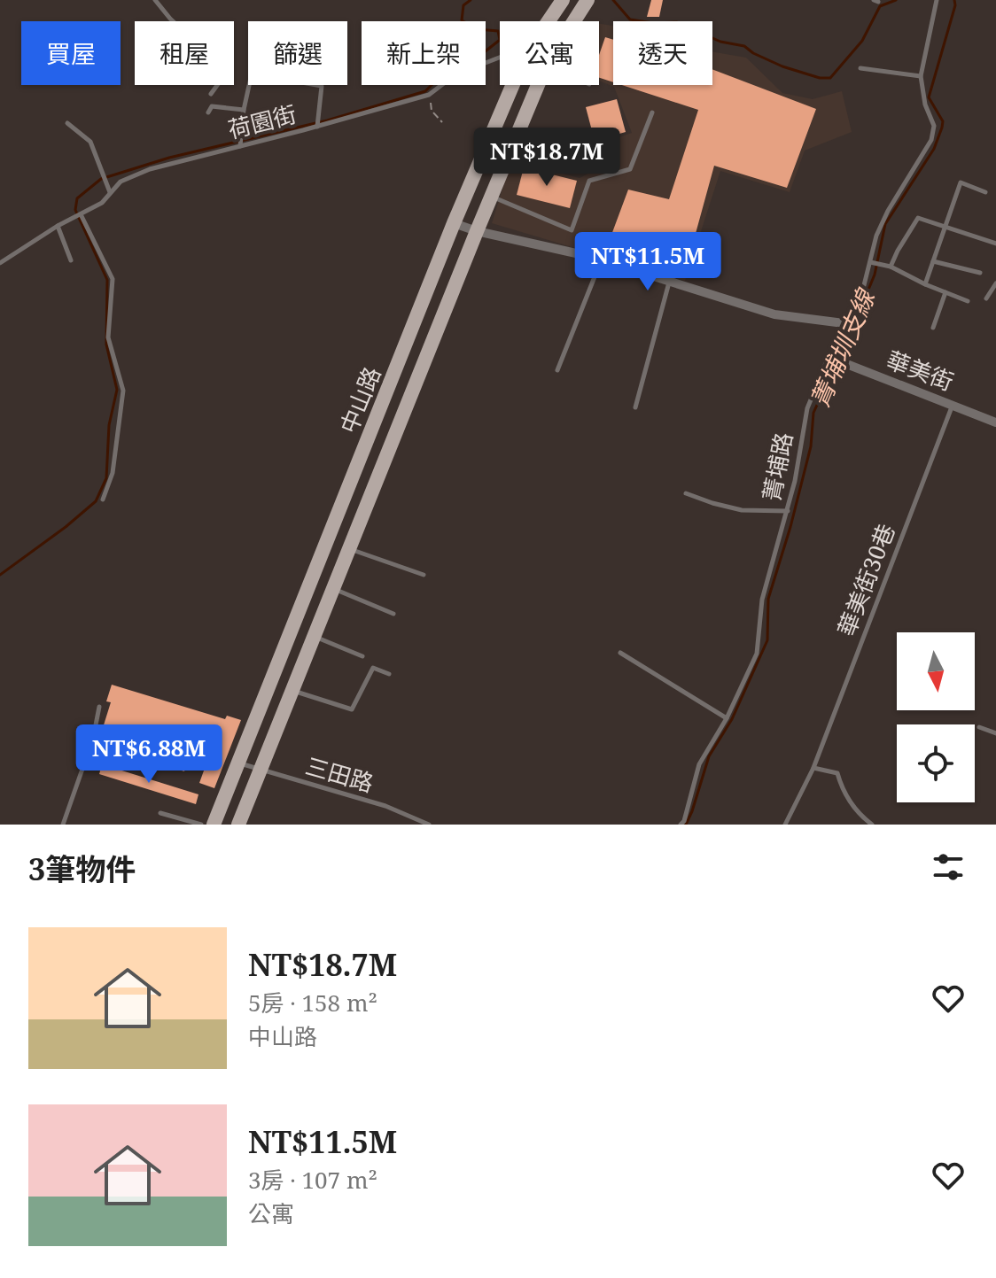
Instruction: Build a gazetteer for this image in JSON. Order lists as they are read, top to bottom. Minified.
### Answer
{"streets":{"main road":["中山路"],"street":["華美街"],"lane":["荷園街","菁埔路","華美街30巷","三田路"]},"crossings":[["華美街","菁埔路"],["華美街","華美街30巷"],["中山路","三田路"]],"water":["菁埔圳支線"],"north":"bottom","page":{"chip":["買屋","租屋","篩選","新上架","公寓","透天"],"price":["NT$18.7M","NT$11.5M","NT$6.88M"],"heading":"3筆物件","list":[{"name":"NT$18.7M","note":"5房 · 158 m² · 中山路"},{"name":"NT$11.5M","note":"3房 · 107 m² · 公寓"}]}}
